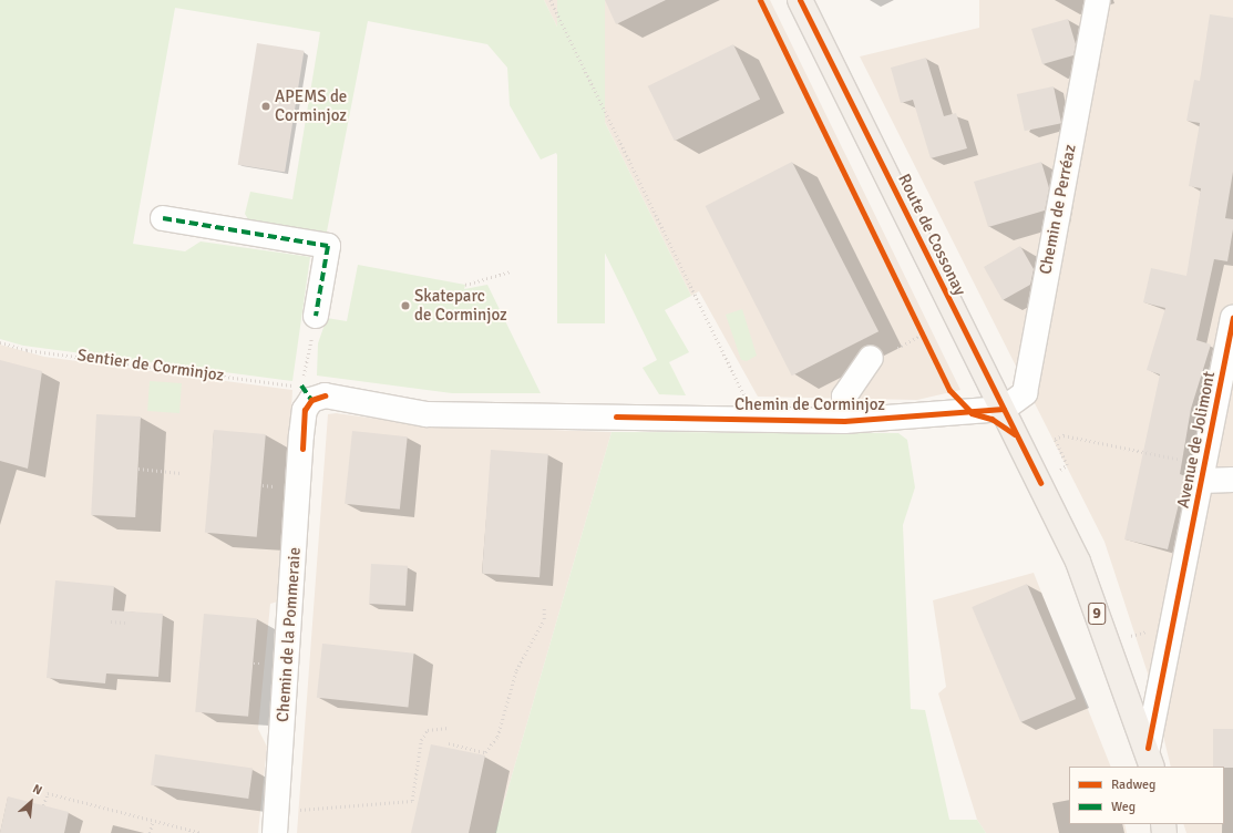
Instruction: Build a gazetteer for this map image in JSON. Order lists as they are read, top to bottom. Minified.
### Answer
{"streets":{"main road":["Route de Cossonay","9"],"street":["Chemin de Perréaz","Chemin de Corminjoz","Avenue de Jolimont","Chemin de la Pommeraie"],"path":["Sentier de Corminjoz"]},"crossings":[["Chemin de Perréaz","Route de Cossonay"],["Chemin de Perréaz","Chemin de Corminjoz"],["Route de Cossonay","Chemin de Corminjoz"],["Route de Cossonay","Avenue de Jolimont"],["Chemin de Corminjoz","Chemin de la Pommeraie"]],"places":["APEMS de Corminjoz","Skateparc de Corminjoz"],"legend":["Radweg","Weg"],"north":"top right"}
